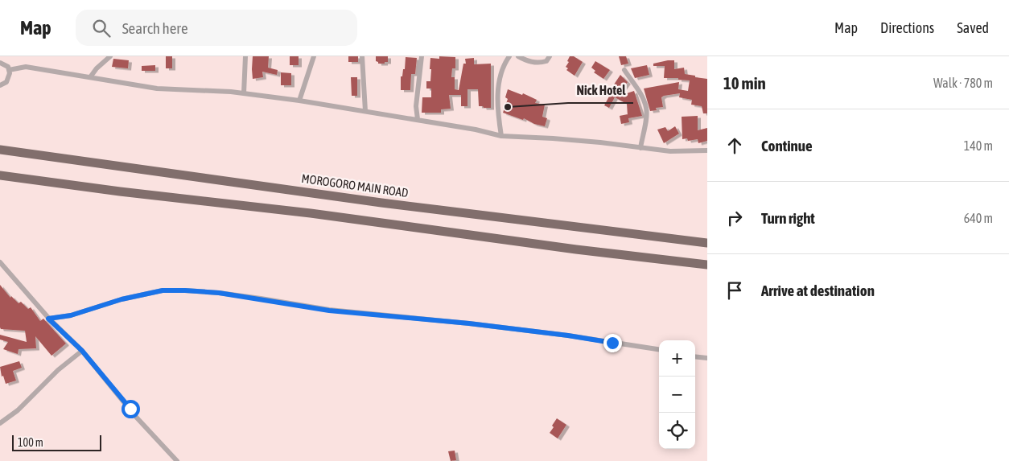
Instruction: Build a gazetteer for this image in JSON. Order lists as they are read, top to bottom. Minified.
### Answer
{"streets":{"highway":["MOROGORO MAIN ROAD"]},"places":["Nick Hotel"],"scale_bar":"100 m","page":{"header":"Map","search":"Search here","nav":["Map","Directions","Saved"],"heading":["10 min","Walk · 780 m"],"list":[["Continue","140 m"],["Turn right","640 m"],"Arrive at destination"],"map_buttons":["+","−"],"scale":"100 m"}}
